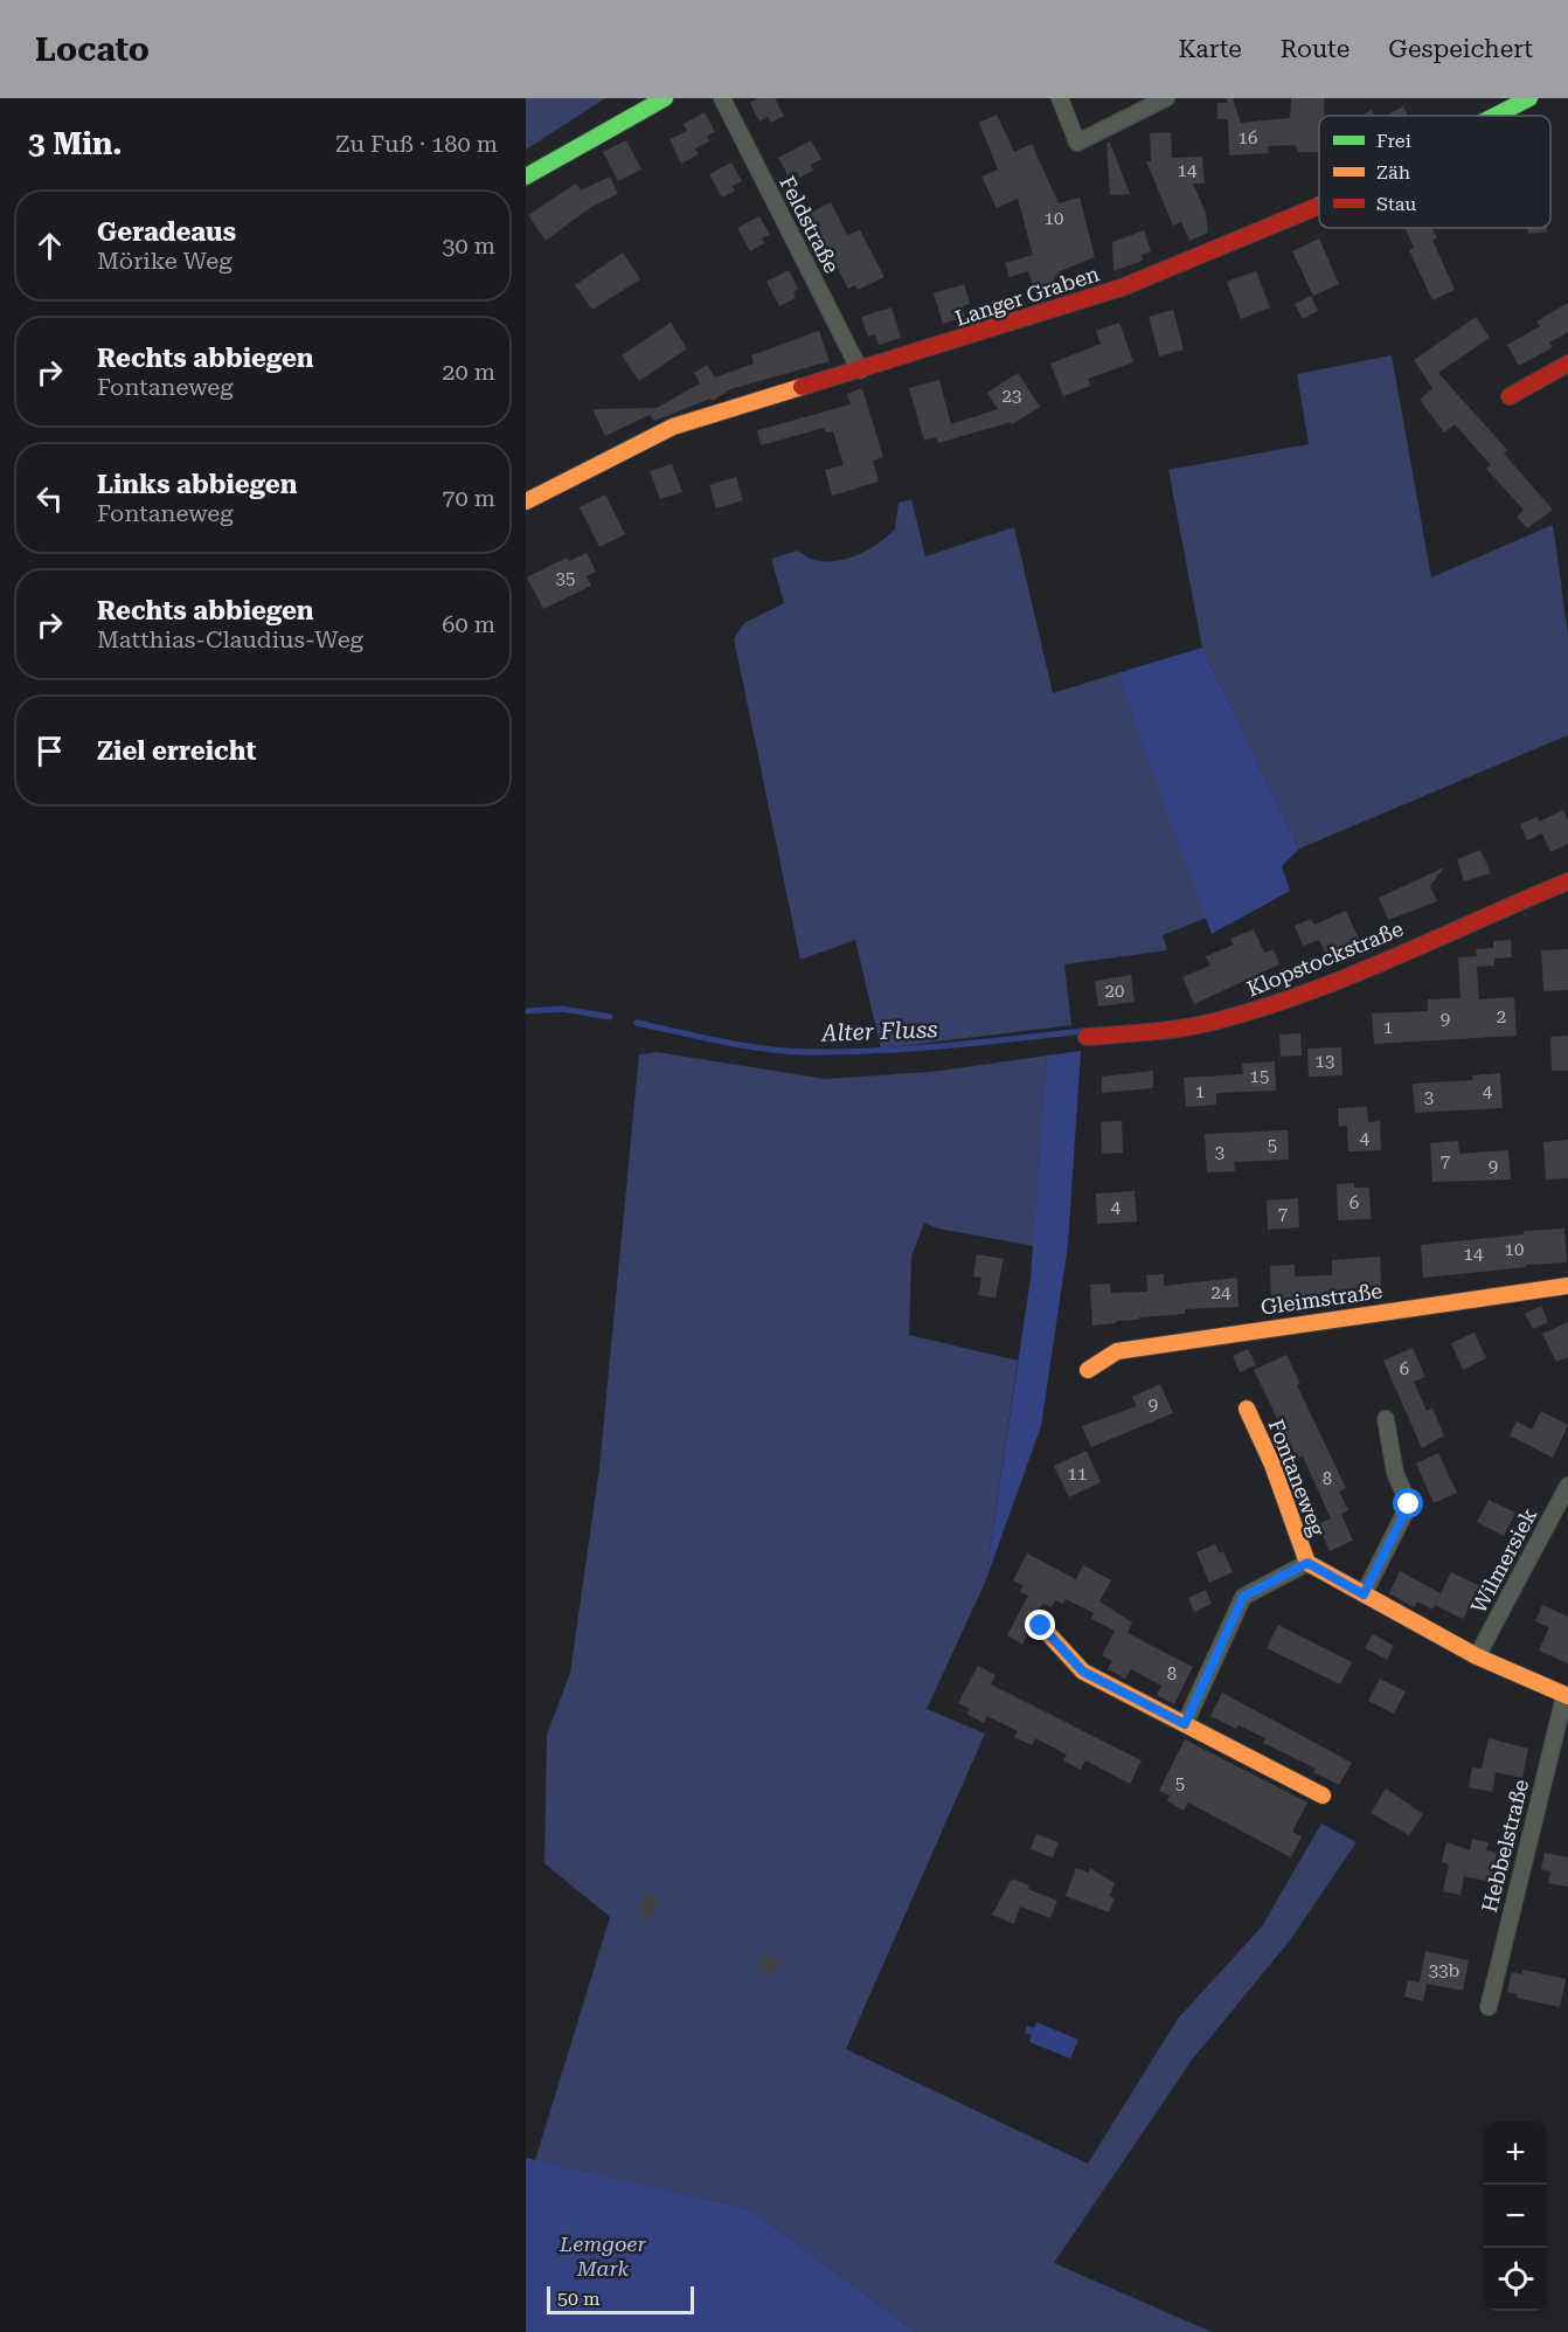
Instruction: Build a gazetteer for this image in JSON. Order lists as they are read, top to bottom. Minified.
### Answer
{"streets":{"street":["Feldstraße","Langer Graben","Klopstockstraße","Gleimstraße","Fontaneweg","Wilmersiek","Hebbelstraße"]},"crossings":[["Feldstraße","Langer Graben"],["Fontaneweg","Wilmersiek"],["Fontaneweg","Hebbelstraße"],["Wilmersiek","Hebbelstraße"]],"water":["Alter Fluss"],"parks":["Lemgoer Mark"],"house_numbers":["16","14","10","23","35","20","2","9","1","13","15","1","4","3","4","5","3","7","9","6","4","7","10","14","24","6","9","11","8","8","5","33b"],"legend":["Frei","Zäh","Stau"],"scale_bar":"50 m","page":{"header":"Locato","nav":["Karte","Route","Gespeichert"],"heading":["3 Min.","Zu Fuß · 180 m"],"list":[["Geradeaus","Mörike Weg","30 m"],["Rechts abbiegen","Fontaneweg","20 m"],["Links abbiegen","Fontaneweg","70 m"],["Rechts abbiegen","Matthias-Claudius-Weg","60 m"],"Ziel erreicht"],"map_buttons":["+","−"],"scale":"50 m"}}
